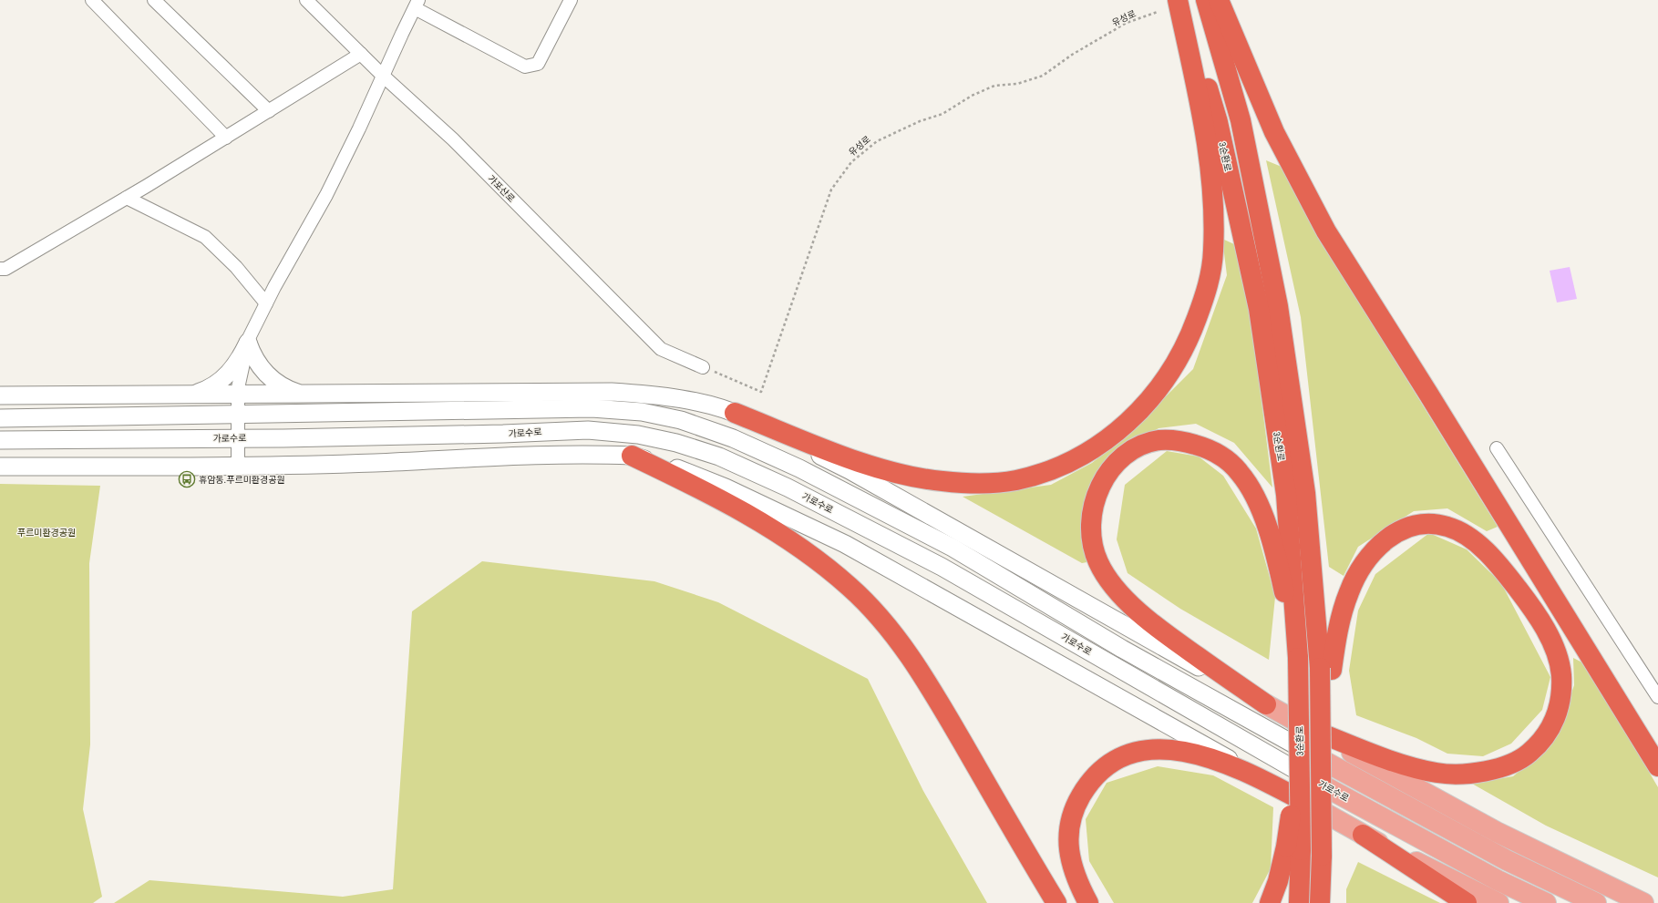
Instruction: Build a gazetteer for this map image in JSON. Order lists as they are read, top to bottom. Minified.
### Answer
{"streets":{"highway":["3순환로"],"main road":["가로수로"],"street":["가포산로"],"path":["유성로"]},"crossings":[["유성로","가포산로"],["3순환로","가로수로"]],"parks":["푸르미환경공원"],"places":{"bus stop":["휴암동.푸르미환경공원"]}}
